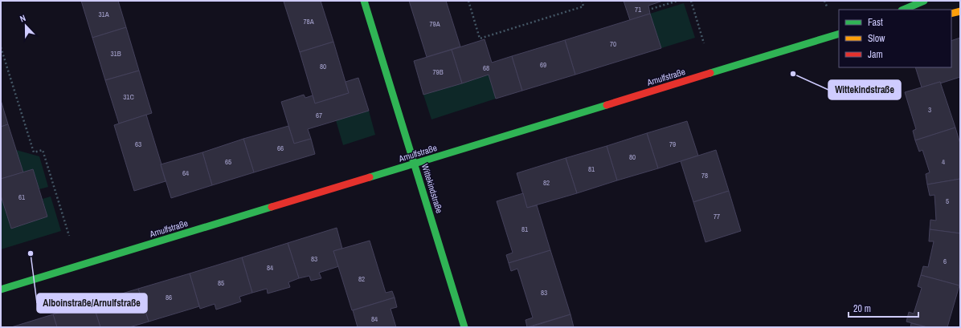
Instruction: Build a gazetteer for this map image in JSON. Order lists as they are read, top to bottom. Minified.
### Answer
{"streets":{"main road":["Arnulfstraße","Wittekindstraße"]},"crossings":[["Arnulfstraße","Wittekindstraße"]],"places":["Wittekindstraße","Alboinstraße/Arnulfstraße"],"house_numbers":["71","31A","78A","79A","70","31B","69","80","68","79B","31C","3","67","63","79","66","80","65","4","81","64","78","82","61","5","77","81","83","6","84","82","85","83","86","84"],"legend":["Fast","Slow","Jam"],"scale_bar":"20 m","north":"top"}
